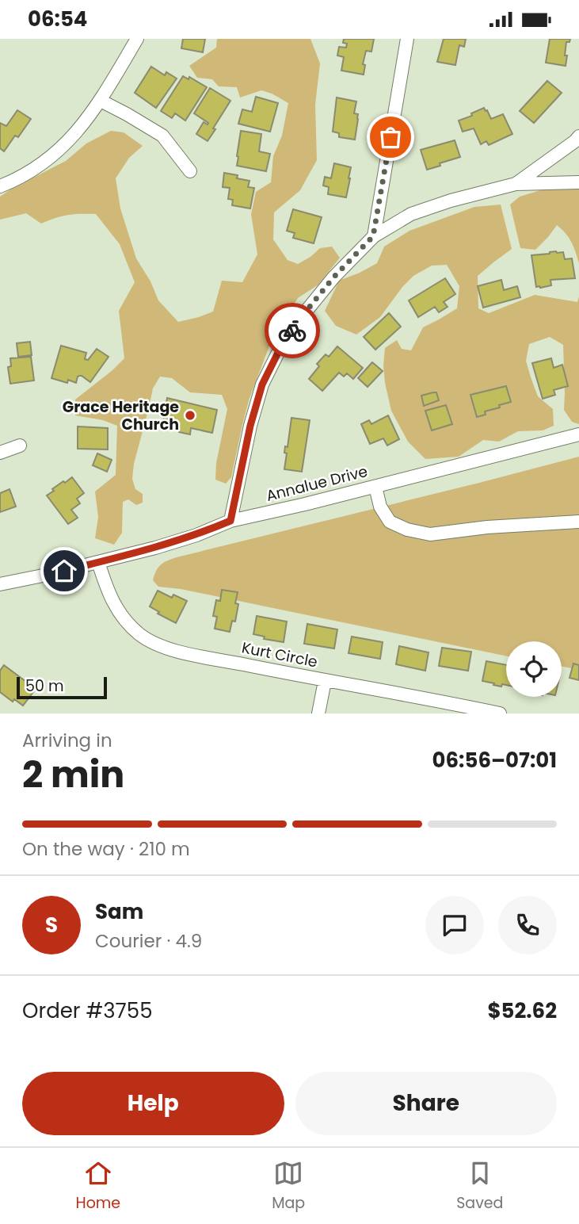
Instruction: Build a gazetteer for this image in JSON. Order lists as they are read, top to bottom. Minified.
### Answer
{"streets":{"street":["Annalue Drive","Kurt Circle"]},"crossings":[["Annalue Drive","Kurt Circle"]],"places":["Grace Heritage Church"],"scale_bar":"50 m","page":{"status":"06:54","scale":"50 m","heading":["2 min","Arriving in","06:56–07:01"],"panel":["Sam","Courier · 4.9","Order #3755","$52.62"],"bar":"On the way · 210 m","round":"S","buttons":["Help","Share"],"tabs":["Home","Map","Saved"]}}
